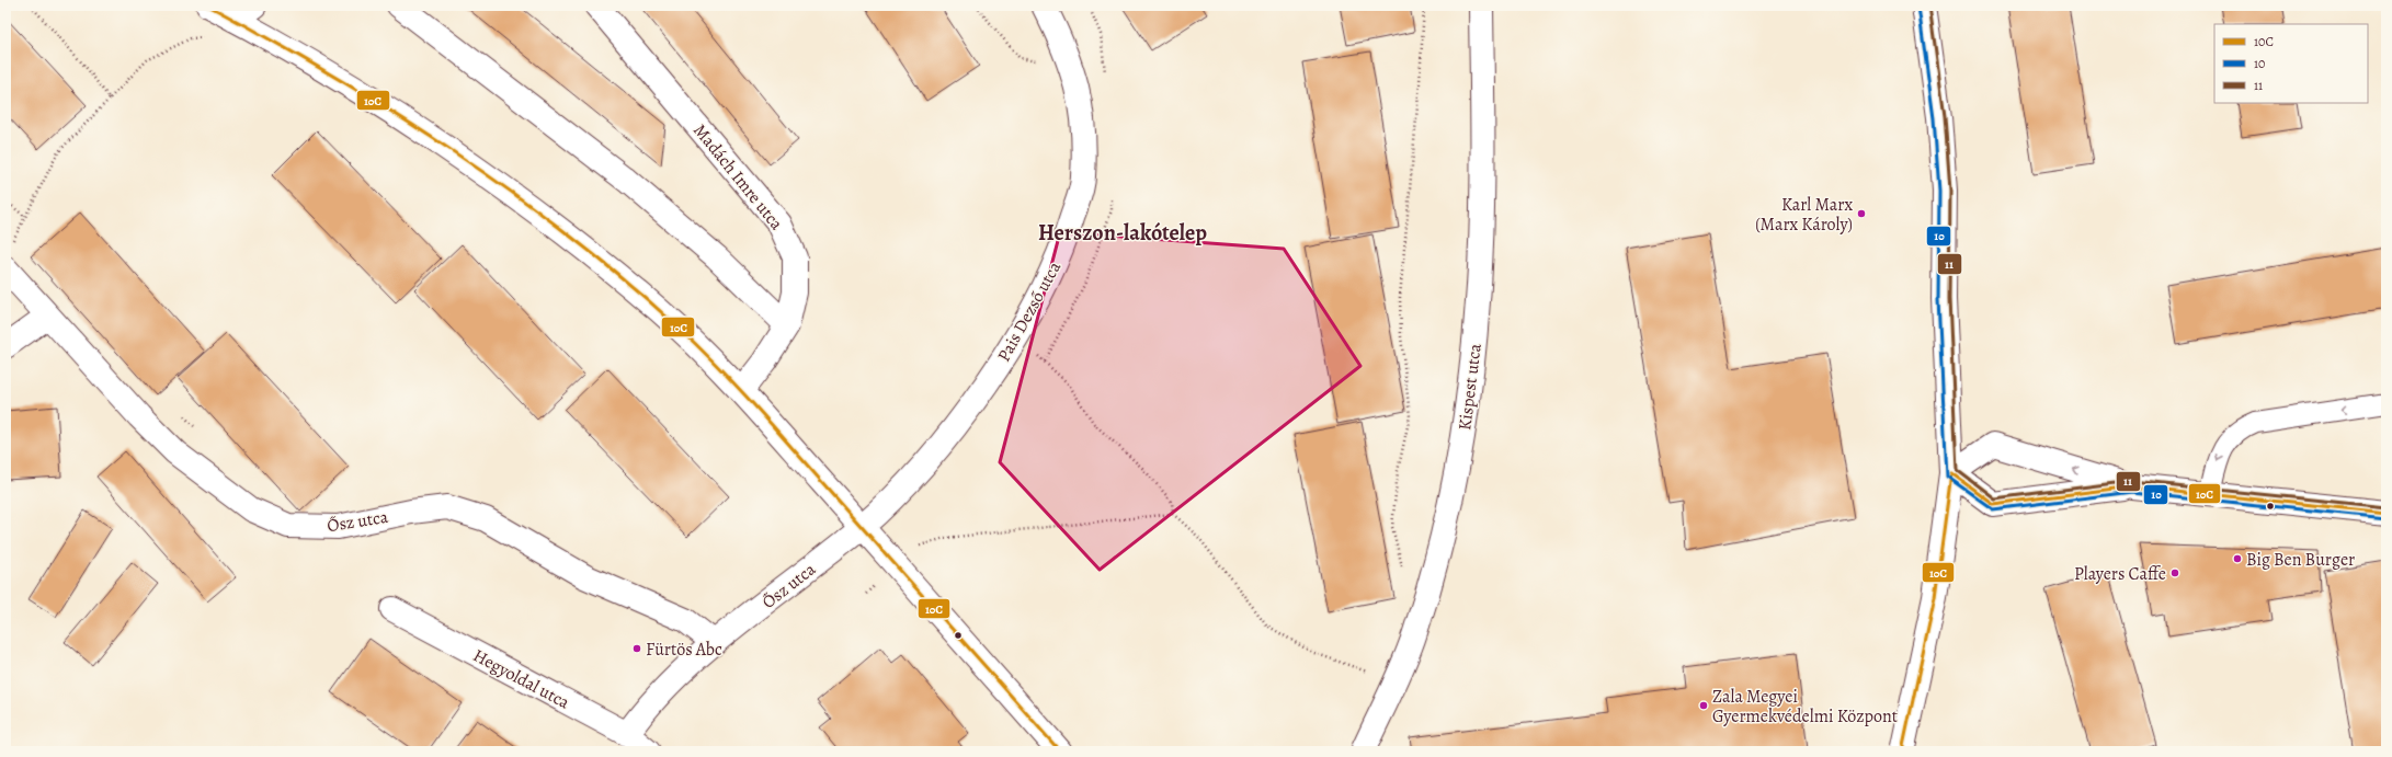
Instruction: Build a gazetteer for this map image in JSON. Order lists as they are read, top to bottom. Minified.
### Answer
{"streets":{"street":["Madách Imre utca","Pais Dezső utca","Kispest utca","Ősz utca","Hegyoldal utca"]},"crossings":[["Pais Dezső utca","Ősz utca"],["Ősz utca","Hegyoldal utca"]],"districts":["Herszon-lakótelep"],"places":["Karl Marx (Marx Károly)","Big Ben Burger","Players Caffe","Fürtös Abc","Zala Megyei Gyermekvédelmi Központ"],"lines":["transit line 10C","transit line 11","transit line 10"],"legend":["10C","10","11"]}
